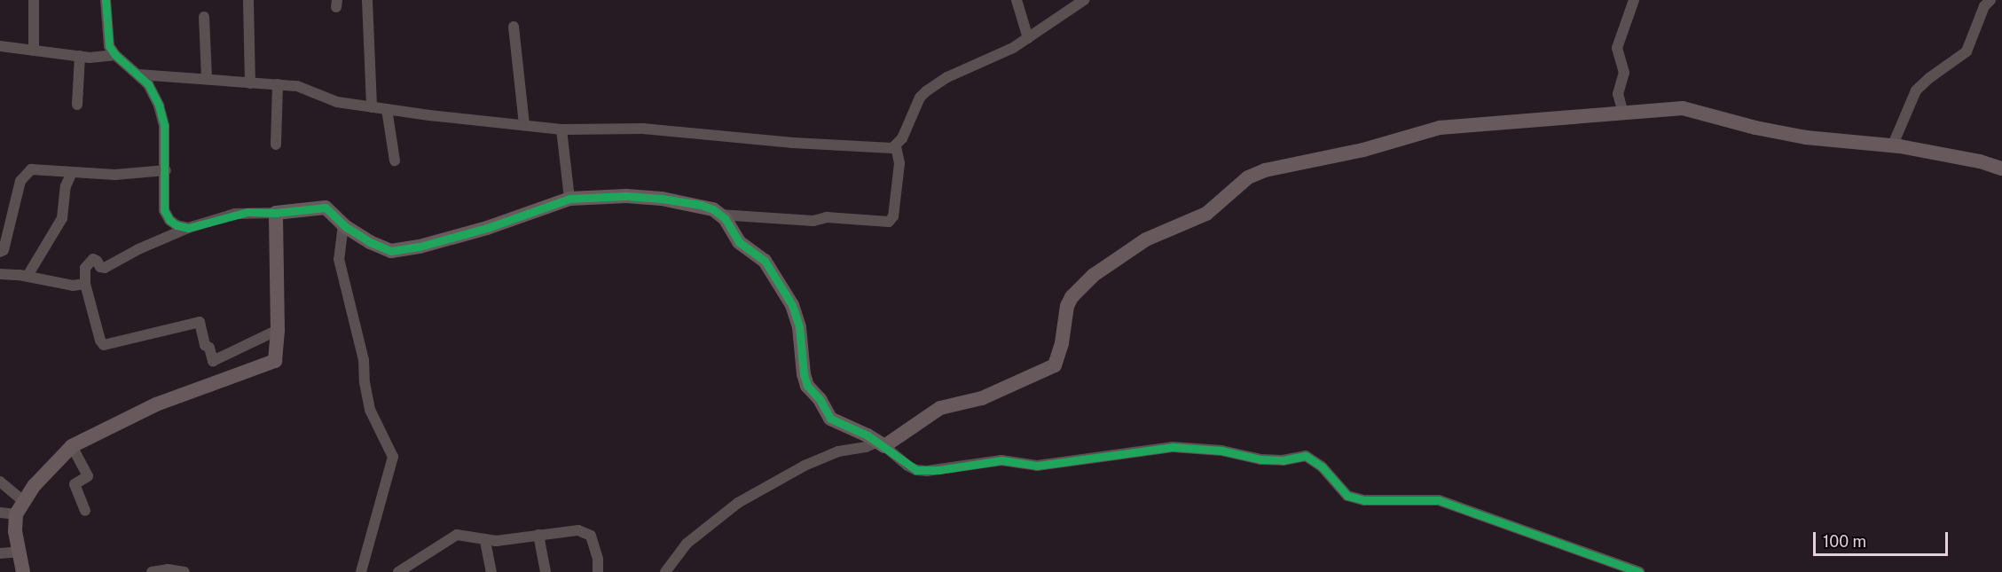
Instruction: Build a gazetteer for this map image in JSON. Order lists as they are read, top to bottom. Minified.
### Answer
{"scale_bar":"100 m"}
